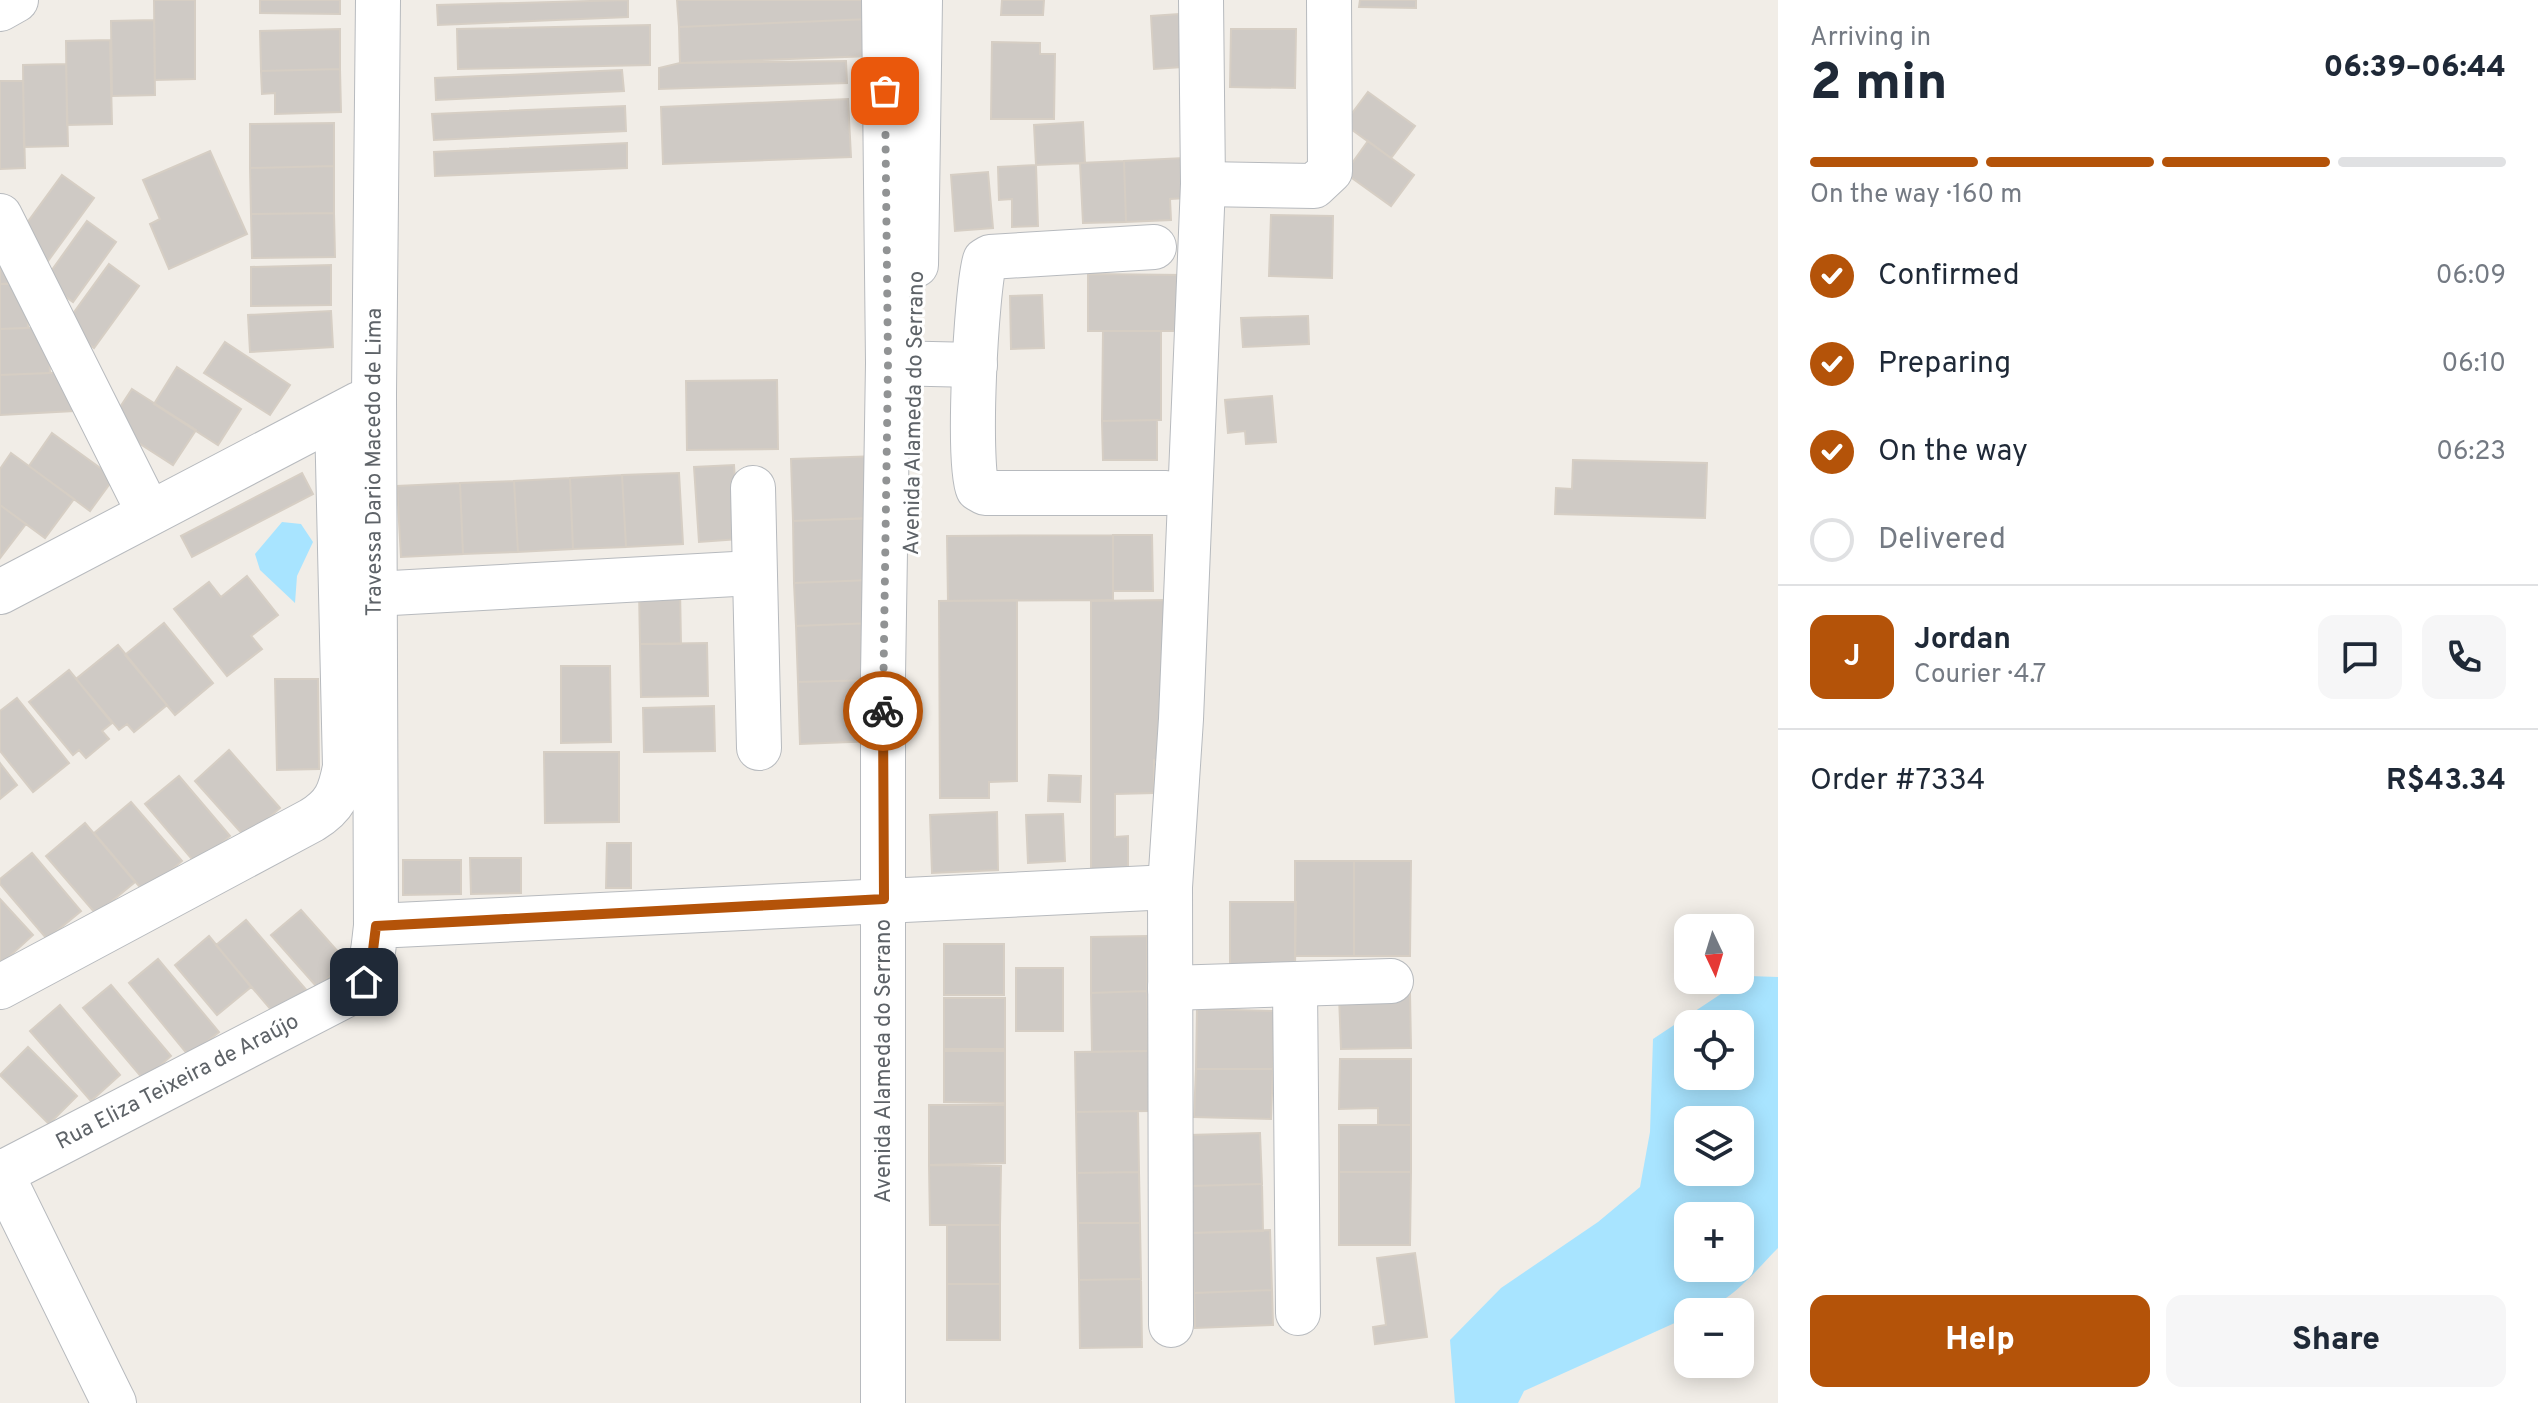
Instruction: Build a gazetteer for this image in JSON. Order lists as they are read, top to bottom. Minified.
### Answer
{"streets":{"street":["Avenida Alameda do Serrano","Travessa Dario Macedo de Lima","Rua Eliza Teixeira de Araújo"]},"crossings":[["Travessa Dario Macedo de Lima","Rua Eliza Teixeira de Araújo"]],"north":"bottom","page":{"heading":["2 min","Arriving in","06:39–06:44"],"panel":["Jordan","Courier · 4.7","Order #7334","R$43.34"],"bar":"On the way · 160 m","list":[["Confirmed","06:09"],["Preparing","06:10"],["On the way","06:23"],"Delivered"],"round":"J","map_buttons":["+","−"],"buttons":["Help","Share"]}}
